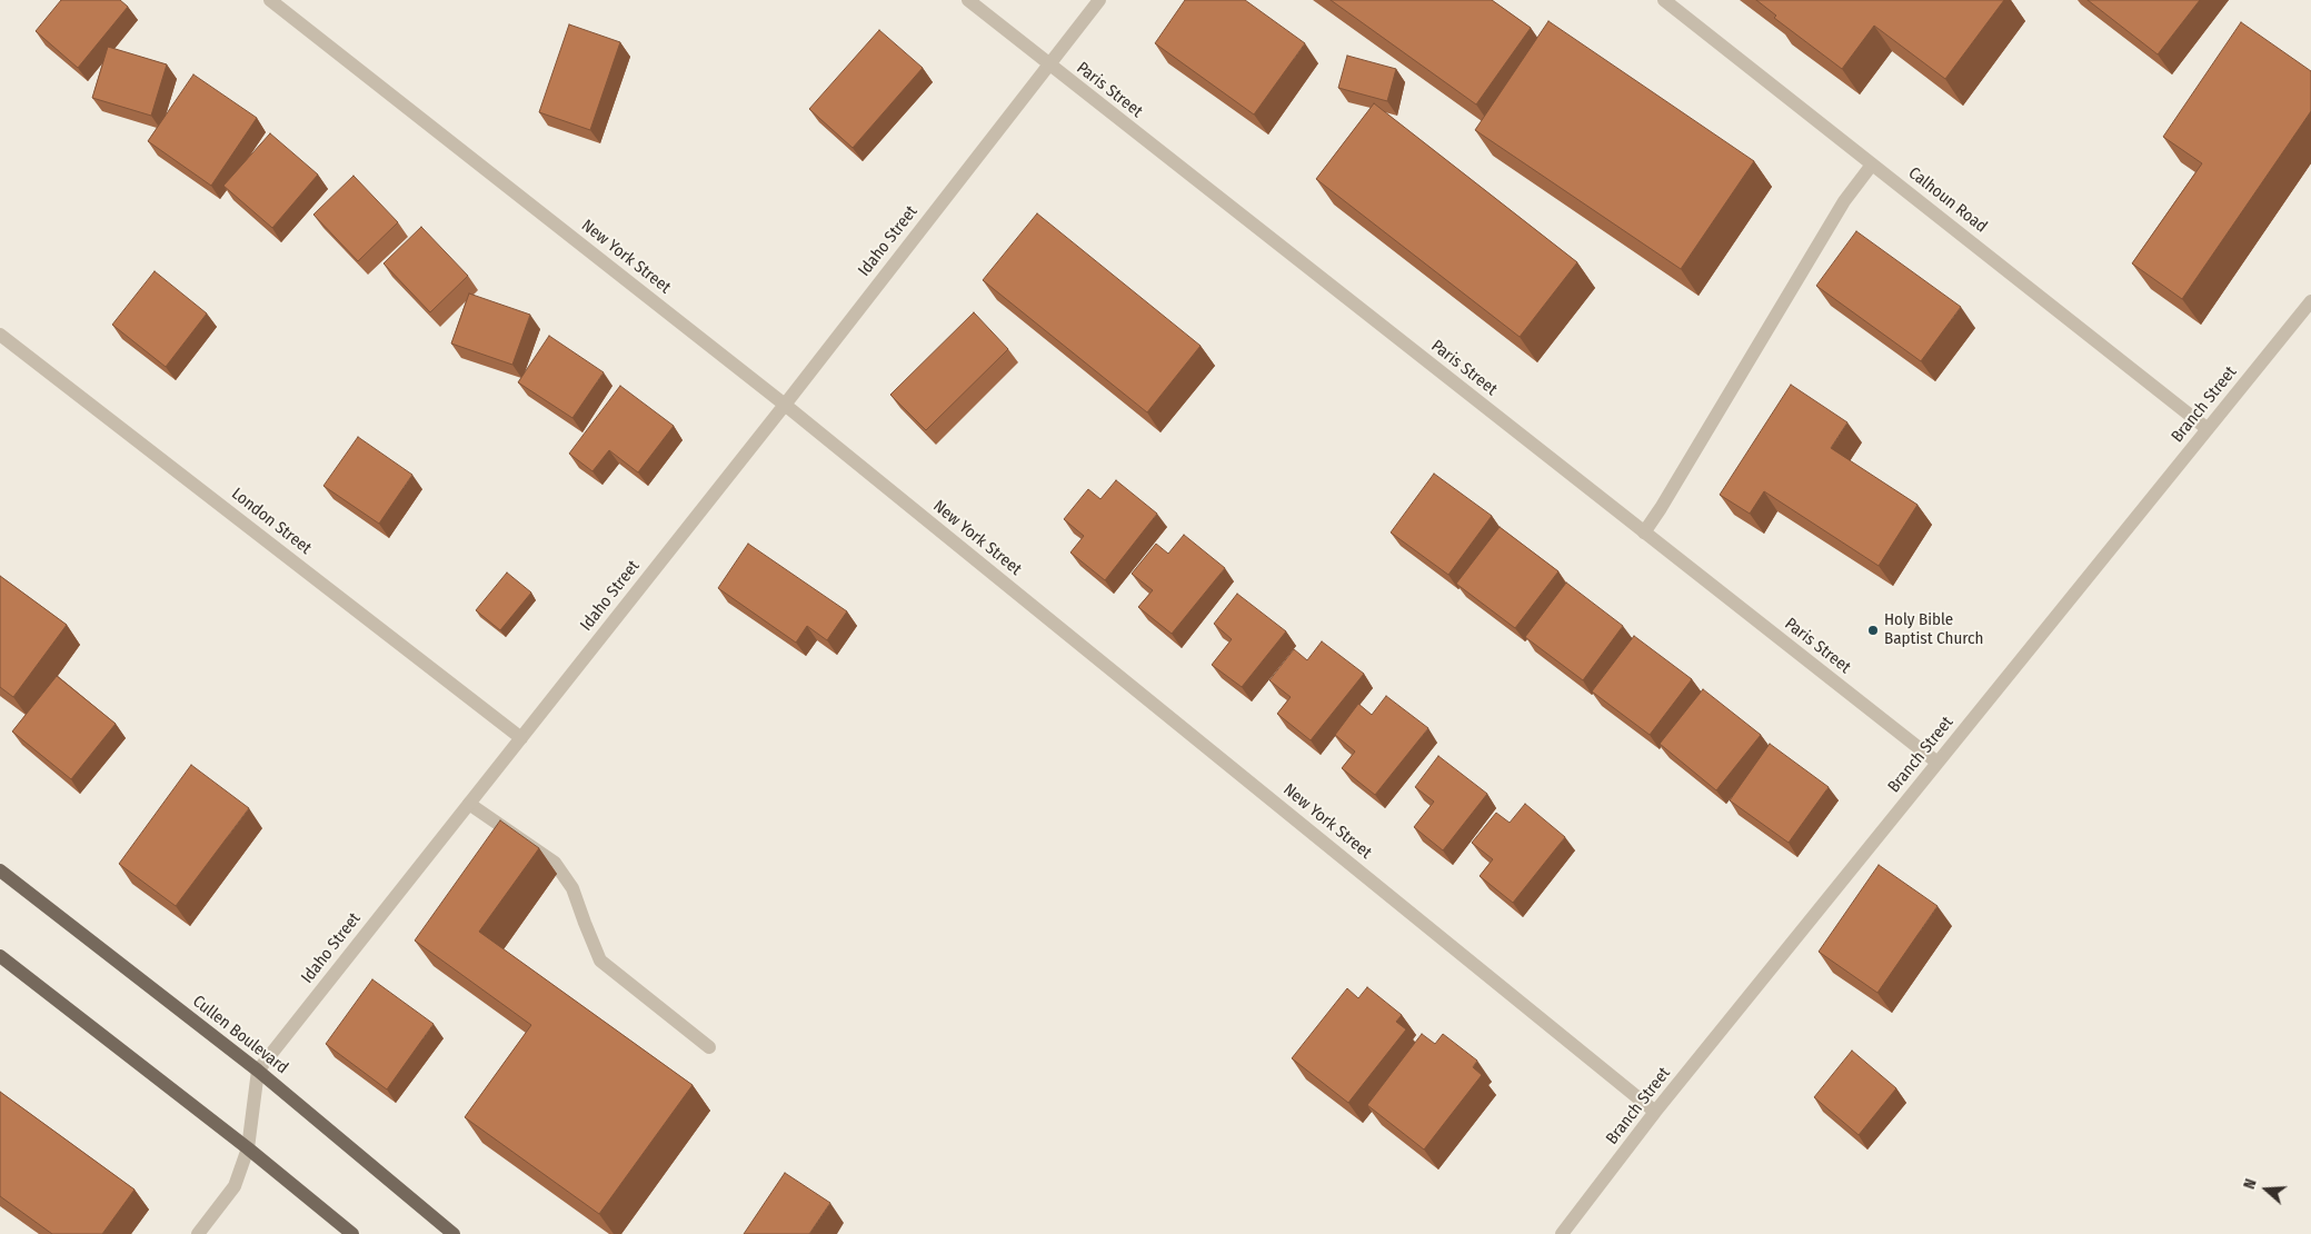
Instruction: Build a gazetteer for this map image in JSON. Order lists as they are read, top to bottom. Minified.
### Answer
{"streets":{"main road":["Cullen Boulevard"],"street":["Paris Street","Calhoun Road","Idaho Street","New York Street","Branch Street","London Street"]},"crossings":[["Paris Street","Idaho Street"],["Paris Street","Branch Street"],["Calhoun Road","Branch Street"],["Idaho Street","New York Street"],["Idaho Street","London Street"],["Idaho Street","Cullen Boulevard"],["New York Street","Branch Street"]],"places":["Holy Bible Baptist Church"],"north":"left"}
